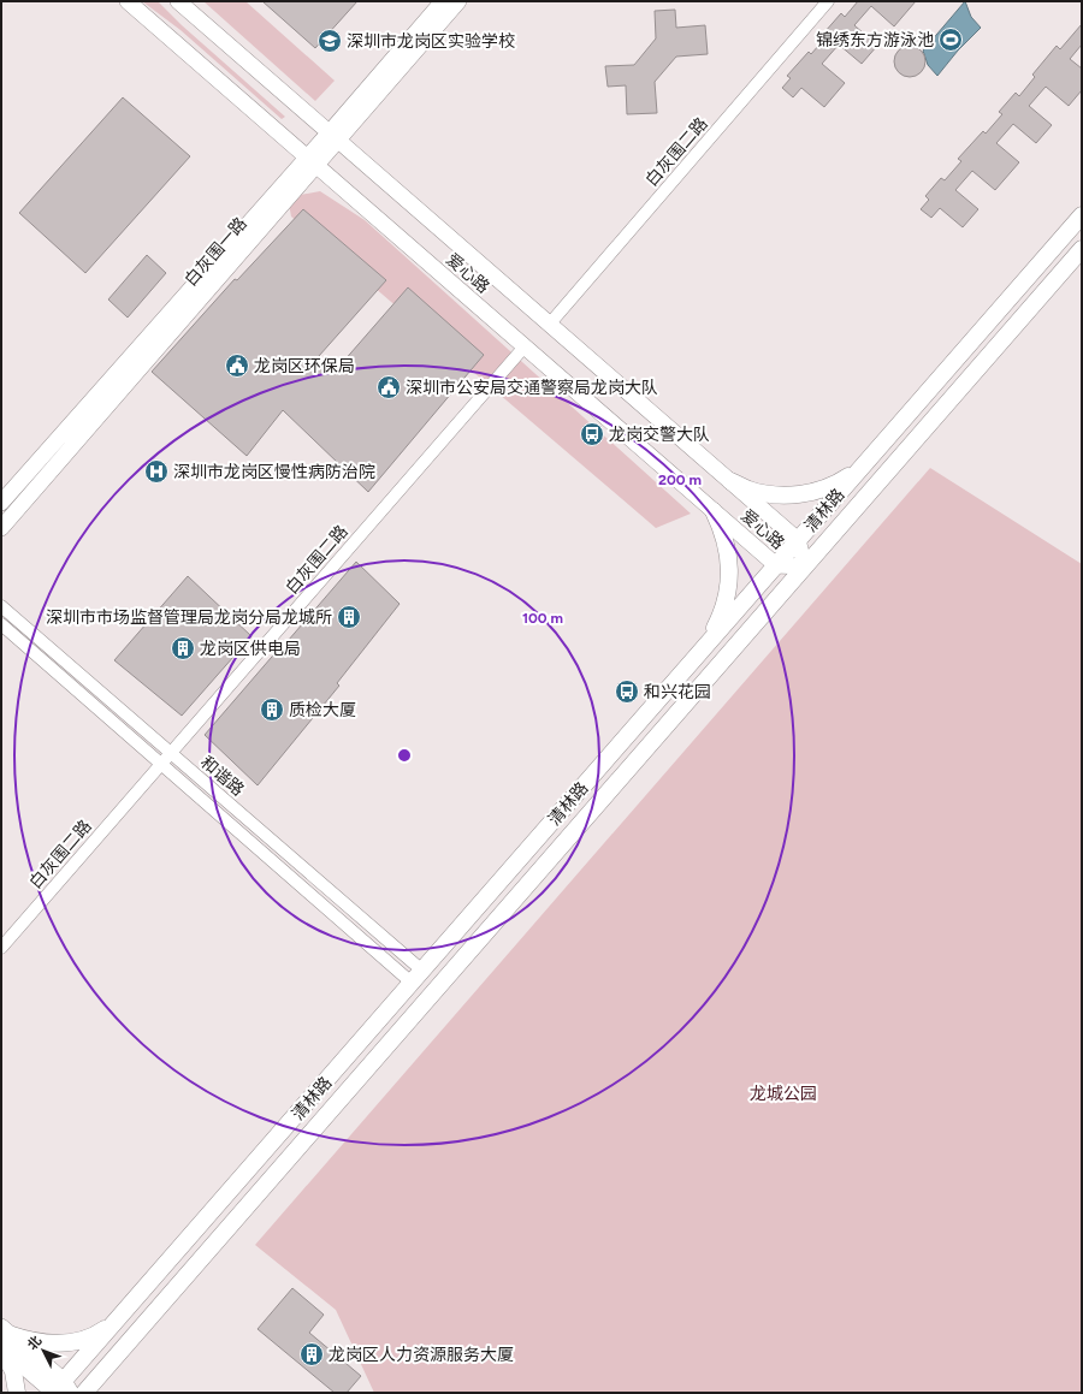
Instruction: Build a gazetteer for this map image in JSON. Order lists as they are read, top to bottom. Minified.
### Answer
{"streets":{"main road":["清林路"],"street":["白灰围二路","白灰围一路","爱心路","和谐路"]},"crossings":[["白灰围二路","爱心路"],["白灰围二路","和谐路"],["白灰围一路","爱心路"],["爱心路","清林路"],["清林路","和谐路"]],"parks":["龙城公园"],"places":{"sports":["锦绣东方游泳池"],"school or university":["深圳市龙岗区实验学校"],"public building":["龙岗区环保局","深圳市公安局交通警察局龙岗大队"],"bus stop":["龙岗交警大队","和兴花园"],"hospital":["深圳市龙岗区慢性病防治院"],"building":["深圳市市场监督管理局龙岗分局龙城所","龙岗区供电局","质检大厦","龙岗区人力资源服务大厦"]},"north":"top left","rings":["200 m","100 m"]}
